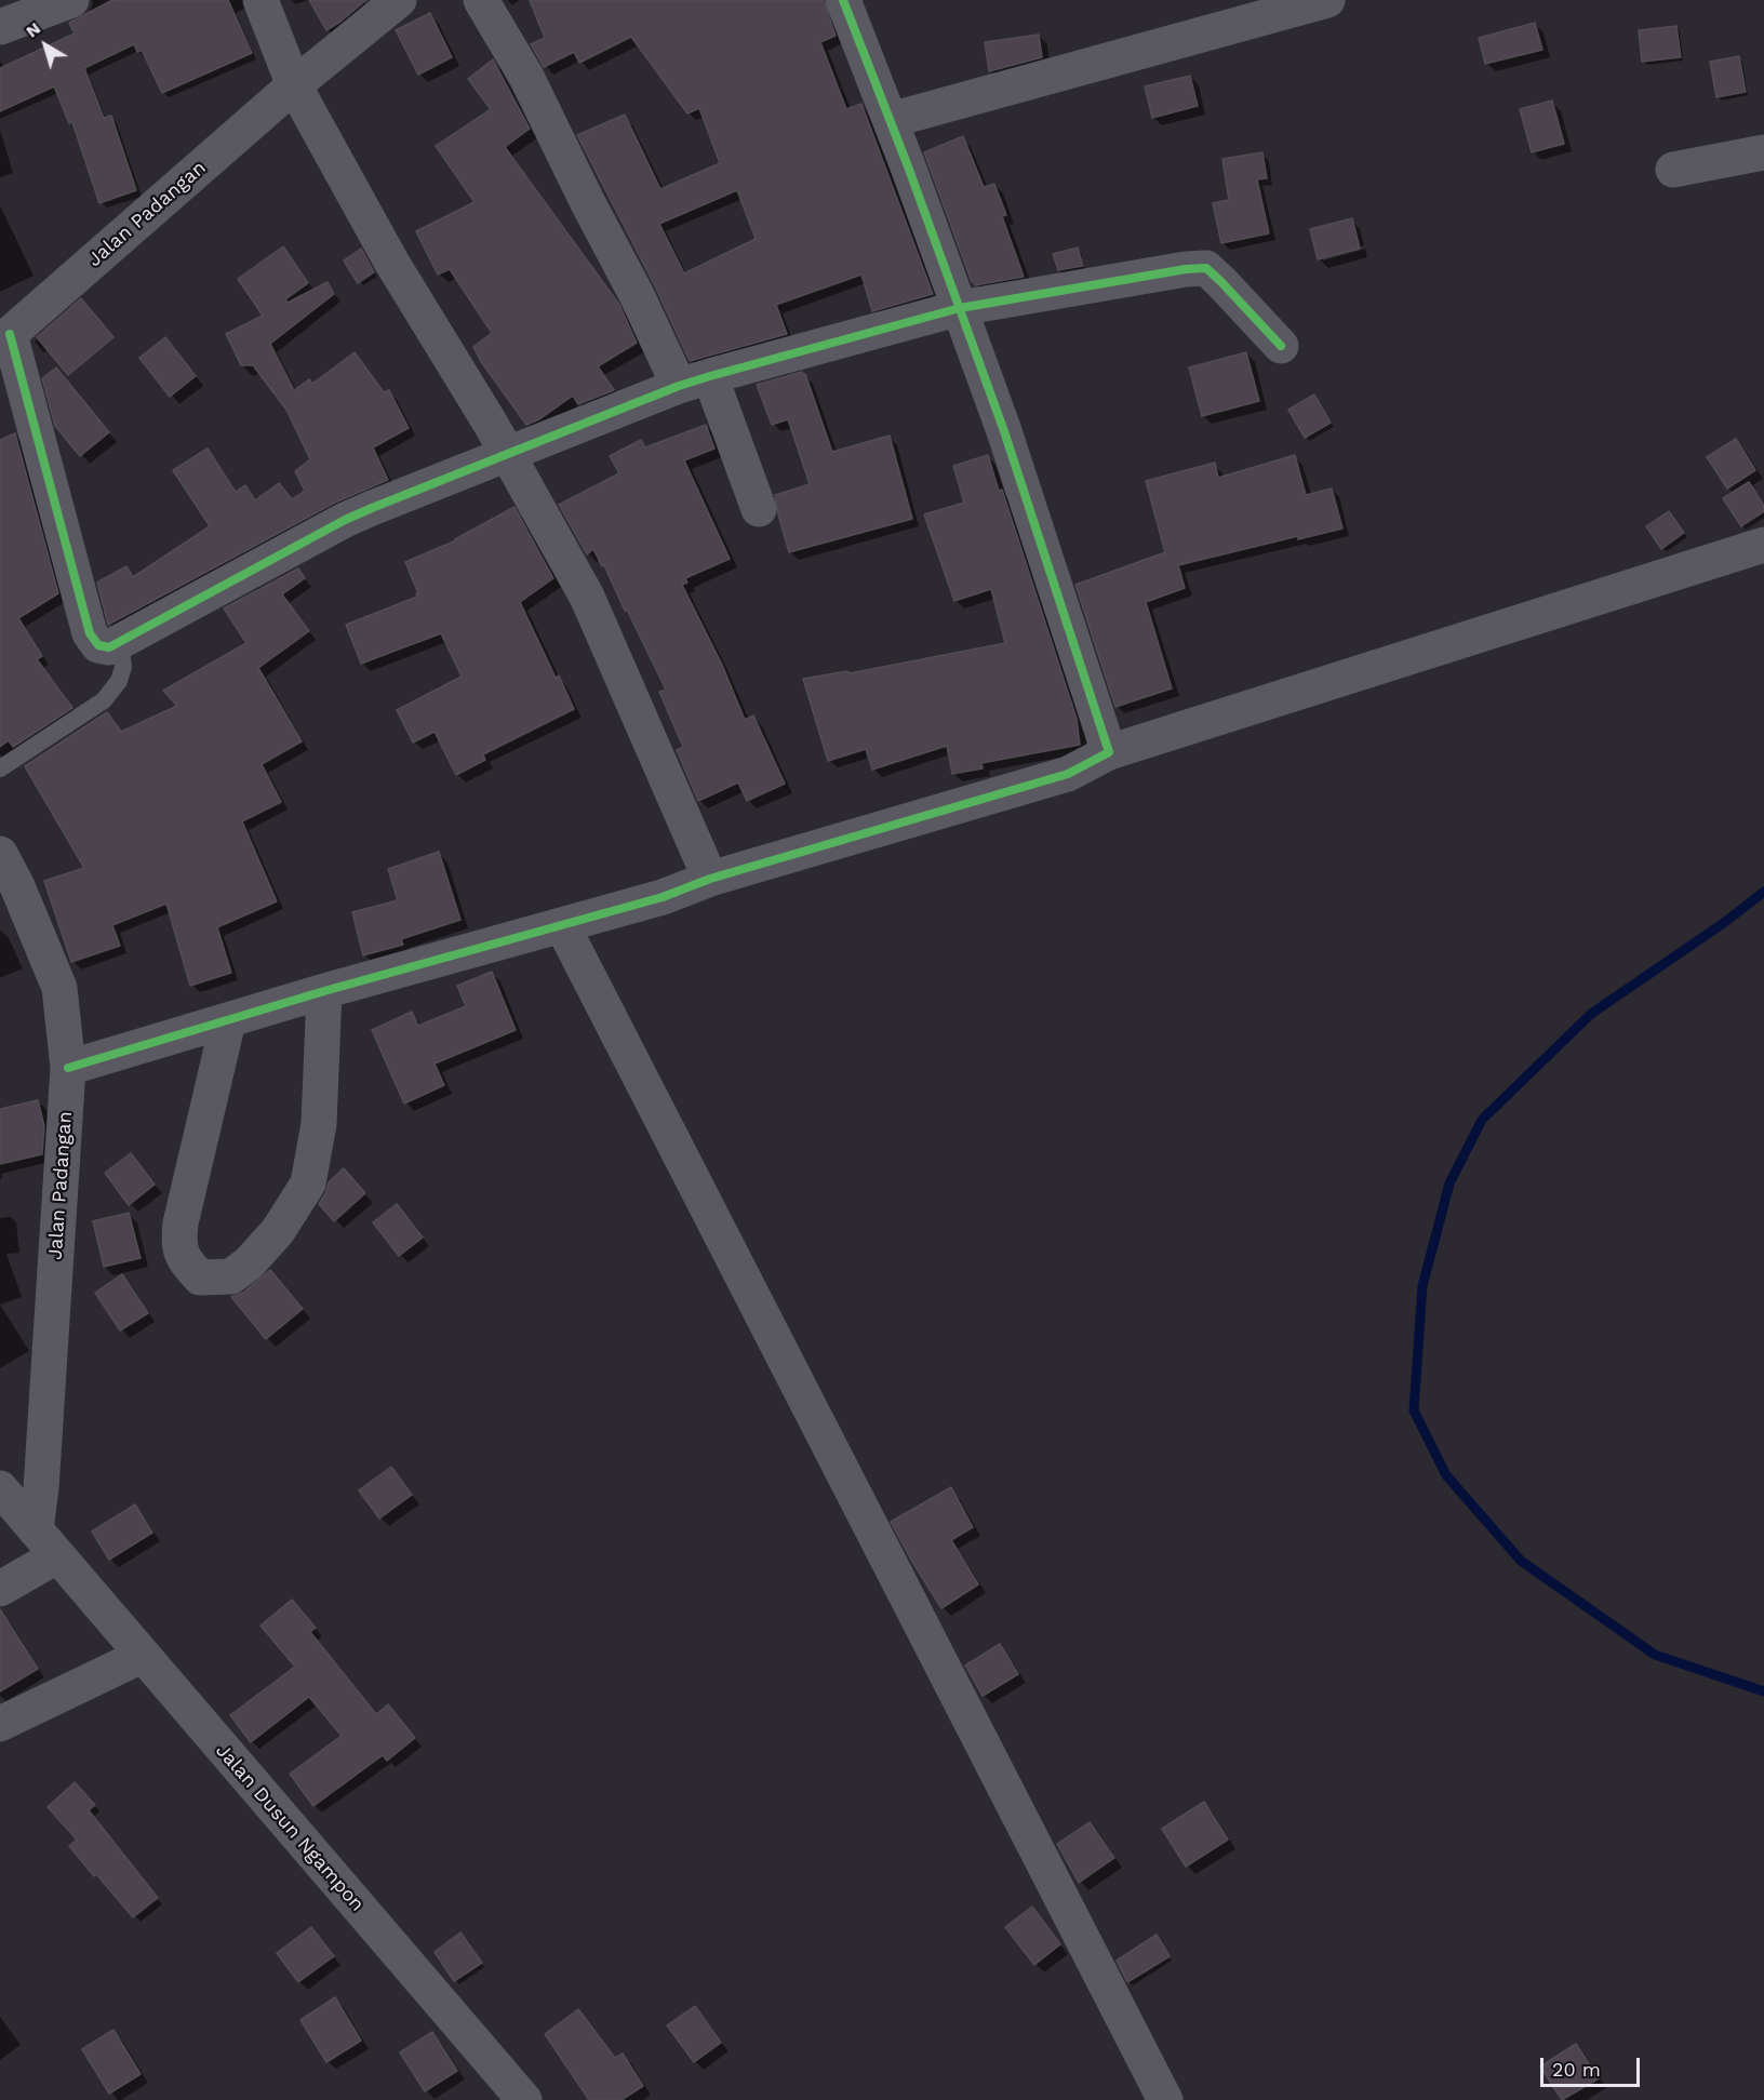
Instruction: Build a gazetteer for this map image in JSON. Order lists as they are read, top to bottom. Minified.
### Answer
{"streets":{"street":["Jalan Padangan","Jalan Dusun Ngampon"]},"crossings":[["Jalan Padangan","Jalan Dusun Ngampon"]],"scale_bar":"20 m","north":"top left"}
